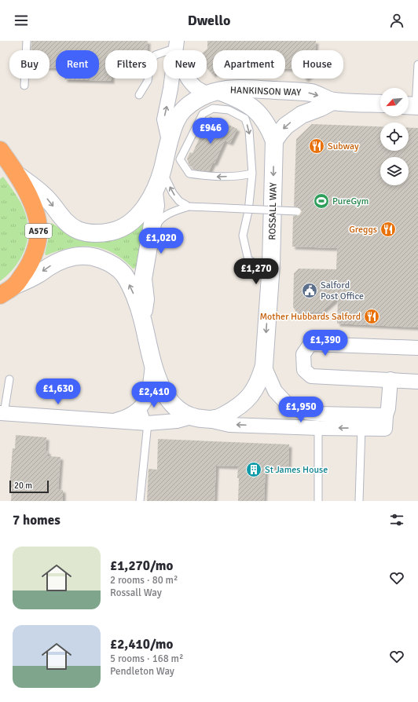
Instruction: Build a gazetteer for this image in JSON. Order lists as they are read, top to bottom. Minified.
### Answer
{"streets":{"highway":["A576"],"street":["HANKINSON WAY","ROSSALL WAY"]},"crossings":[["HANKINSON WAY","A576"]],"one_way":["HANKINSON WAY"],"places":{"restaurant":["Subway","Greggs","Mother Hubbards Salford"],"sports":["PureGym"],"public building":["Salford Post Office"],"building":["St James House"]},"scale_bar":"20 m","north":"bottom left","page":{"header":"Dwello","chip":["Buy","Rent","Filters","New","Apartment","House"],"price":["£946","£1,020","£1,270","£1,390","£1,630","£2,410","£1,950"],"scale":"20 m","heading":"7 homes","list":[{"name":"£1,270/mo","note":"2 rooms · 80 m² · Rossall Way"},{"name":"£2,410/mo","note":"5 rooms · 168 m² · Pendleton Way"}]}}
